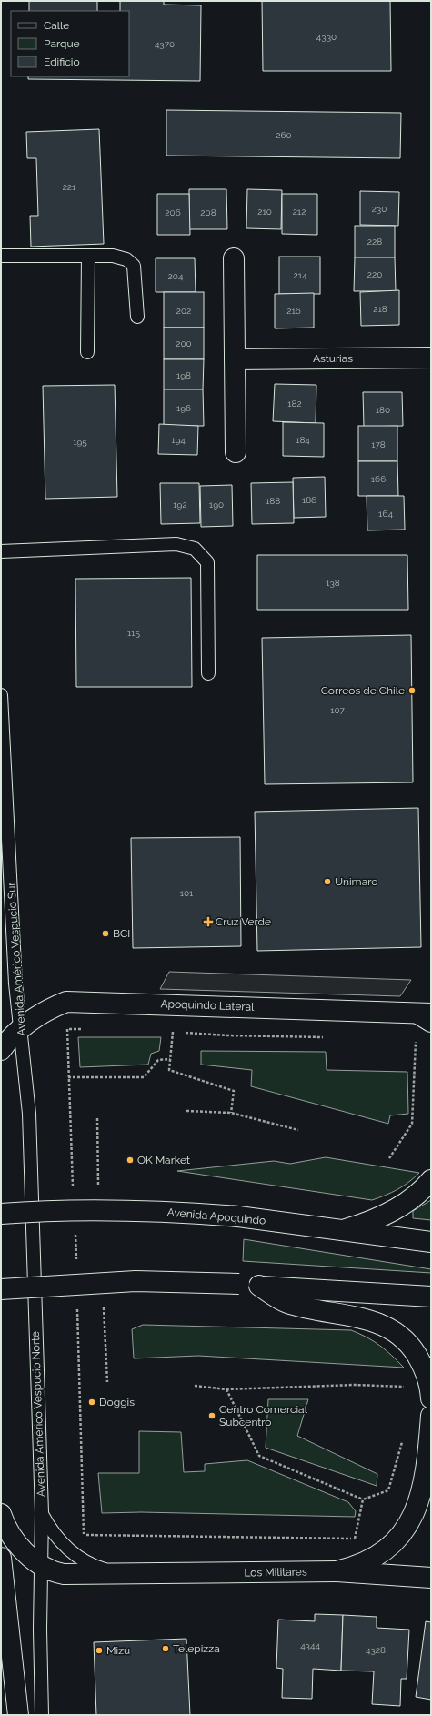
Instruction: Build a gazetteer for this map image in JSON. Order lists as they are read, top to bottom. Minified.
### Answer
{"streets":{"street":["Asturias","Apoquindo Lateral","Avenida Apoquindo","Los Militares"],"lane":["Avenida Américo Vespucio Sur","Avenida Américo Vespucio Norte"]},"crossings":[["Avenida Américo Vespucio Sur","Apoquindo Lateral"],["Avenida Américo Vespucio Sur","Avenida Américo Vespucio Norte"],["Avenida Américo Vespucio Norte","Los Militares"]],"places":{"other":["Correos de Chile","Unimarc","BCI","OK Market","Doggis","Centro Comercial Subcentro","Telepizza","Mizu"],"health":["Cruz Verde"]},"house_numbers":["4330","4370","260","221","230","210","212","206","208","228","220","214","204","218","202","216","200","198","182","196","180","194","184","195","178","166","186","188","192","190","164","138","115","107","101","4344","4328"],"legend":["Calle","Parque","Edificio"]}
